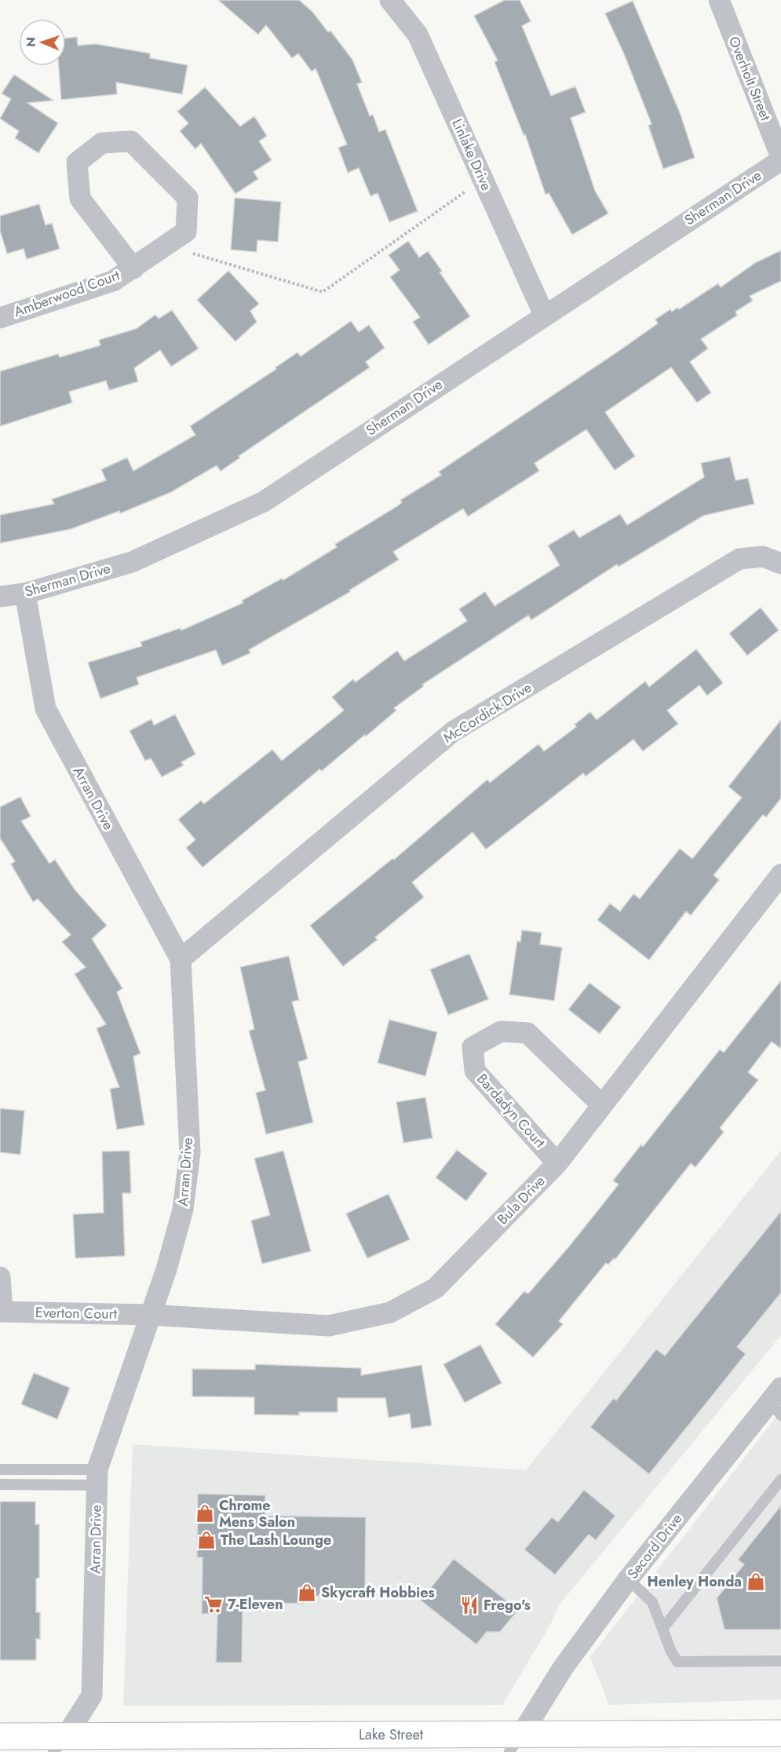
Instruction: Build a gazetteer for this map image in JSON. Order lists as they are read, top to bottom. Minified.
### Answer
{"streets":{"main road":["Lake Street"],"street":["Overholt Street","Linlake Drive","Sherman Drive","Amberwood Court","McCordick Drive","Arran Drive","Bardadyn Court","Bula Drive","Everton Court","Secord Drive"]},"crossings":[["Overholt Street","Sherman Drive"],["Linlake Drive","Sherman Drive"],["Sherman Drive","Arran Drive"],["McCordick Drive","Arran Drive"],["Arran Drive","Bula Drive"],["Arran Drive","Everton Court"],["Arran Drive","Lake Street"],["Bardadyn Court","Bula Drive"],["Bula Drive","Everton Court"],["Secord Drive","Lake Street"]],"places":{"shop":["Chrome Mens Salon","The Lash Lounge","Henley Honda","Skycraft Hobbies"],"supermarket":["7-Eleven"],"restaurant":["Frego's"]},"north":"left"}
